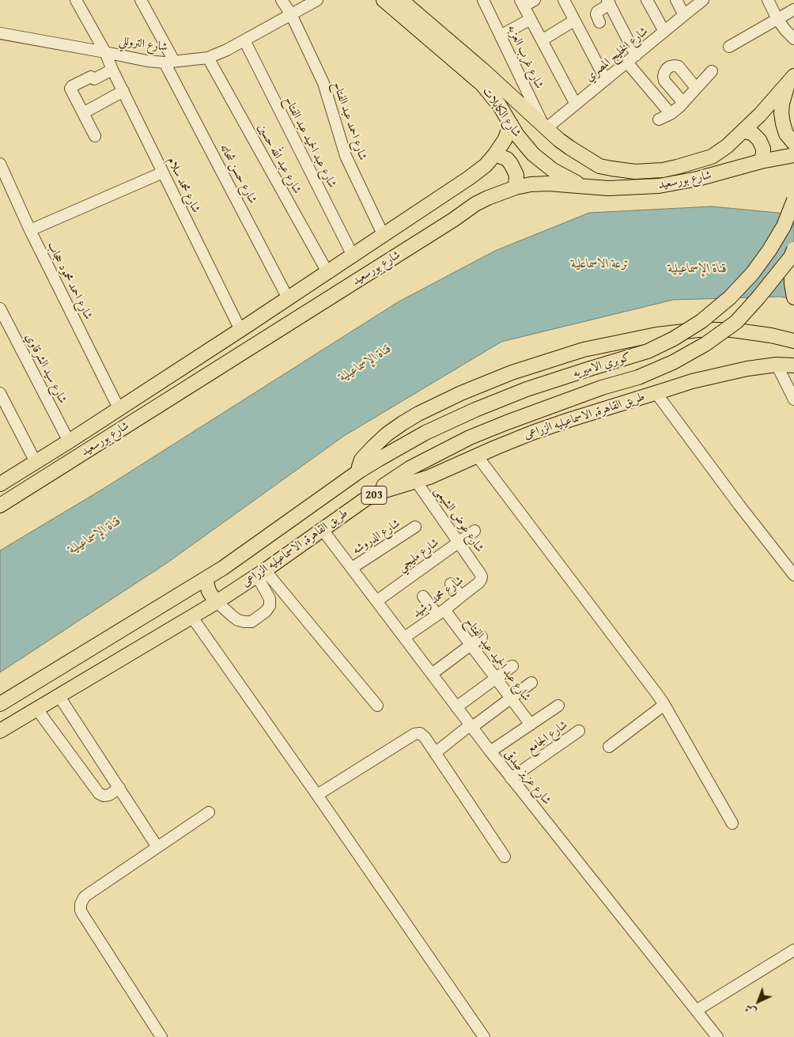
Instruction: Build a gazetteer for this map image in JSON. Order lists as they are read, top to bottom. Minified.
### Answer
{"streets":{"main road":["شارع الكابلات","شارع بورسعيد","كوبري الاميريه","طريق القاهرة, الاسماعيليه الزراعى","203"],"street":["شارع التروللي","شارع الخليج المصري","شارع غرب العزبه","شارع احمد عبد الفتاح","شارع عبد الحميد عبد الفتاح","شارع عبد الله حسين","شارع حسن شحاته","شارع محمد سلام","شارع احمد محمود حجاب","شارع سيد الشرقاوي","شارع عوض الشيمى","شارع الدروشه","شارع مليجي","شارع محمد رشيد","شارع الجامع","شارع عزيز صدقى"]},"crossings":[["شارع التروللي","شارع احمد عبد الفتاح"],["شارع التروللي","شارع عبد الحميد عبد الفتاح"],["شارع التروللي","شارع عبد الله حسين"],["شارع التروللي","شارع حسن شحاته"],["شارع التروللي","شارع محمد سلام"],["شارع الخليج المصري","شارع غرب العزبه"],["شارع الخليج المصري","شارع الكابلات"],["شارع غرب العزبه","شارع الكابلات"],["شارع الكابلات","شارع بورسعيد"],["شارع احمد عبد الفتاح","شارع بورسعيد"],["شارع عبد الحميد عبد الفتاح","شارع بورسعيد"],["شارع عبد الحميد عبد الفتاح","شارع محمد رشيد"],["شارع عبد الله حسين","شارع بورسعيد"],["شارع حسن شحاته","شارع بورسعيد"],["شارع بورسعيد","شارع محمد سلام"],["شارع بورسعيد","شارع احمد محمود حجاب"],["شارع بورسعيد","شارع سيد الشرقاوي"],["كوبري الاميريه","طريق القاهرة, الاسماعيليه الزراعى"],["كوبري الاميريه","203"],["طريق القاهرة, الاسماعيليه الزراعى","شارع عوض الشيمى"],["طريق القاهرة, الاسماعيليه الزراعى","شارع عزيز صدقى"],["شارع عوض الشيمى","شارع مليجي"],["شارع عوض الشيمى","شارع محمد رشيد"],["شارع الدروشه","شارع عزيز صدقى"],["شارع مليجي","شارع عزيز صدقى"],["شارع محمد رشيد","شارع عزيز صدقى"],["شارع الجامع","شارع عزيز صدقى"]],"water":["ترعة الاسماعلية","قناة الإسماعيلية"],"north":"bottom left"}
